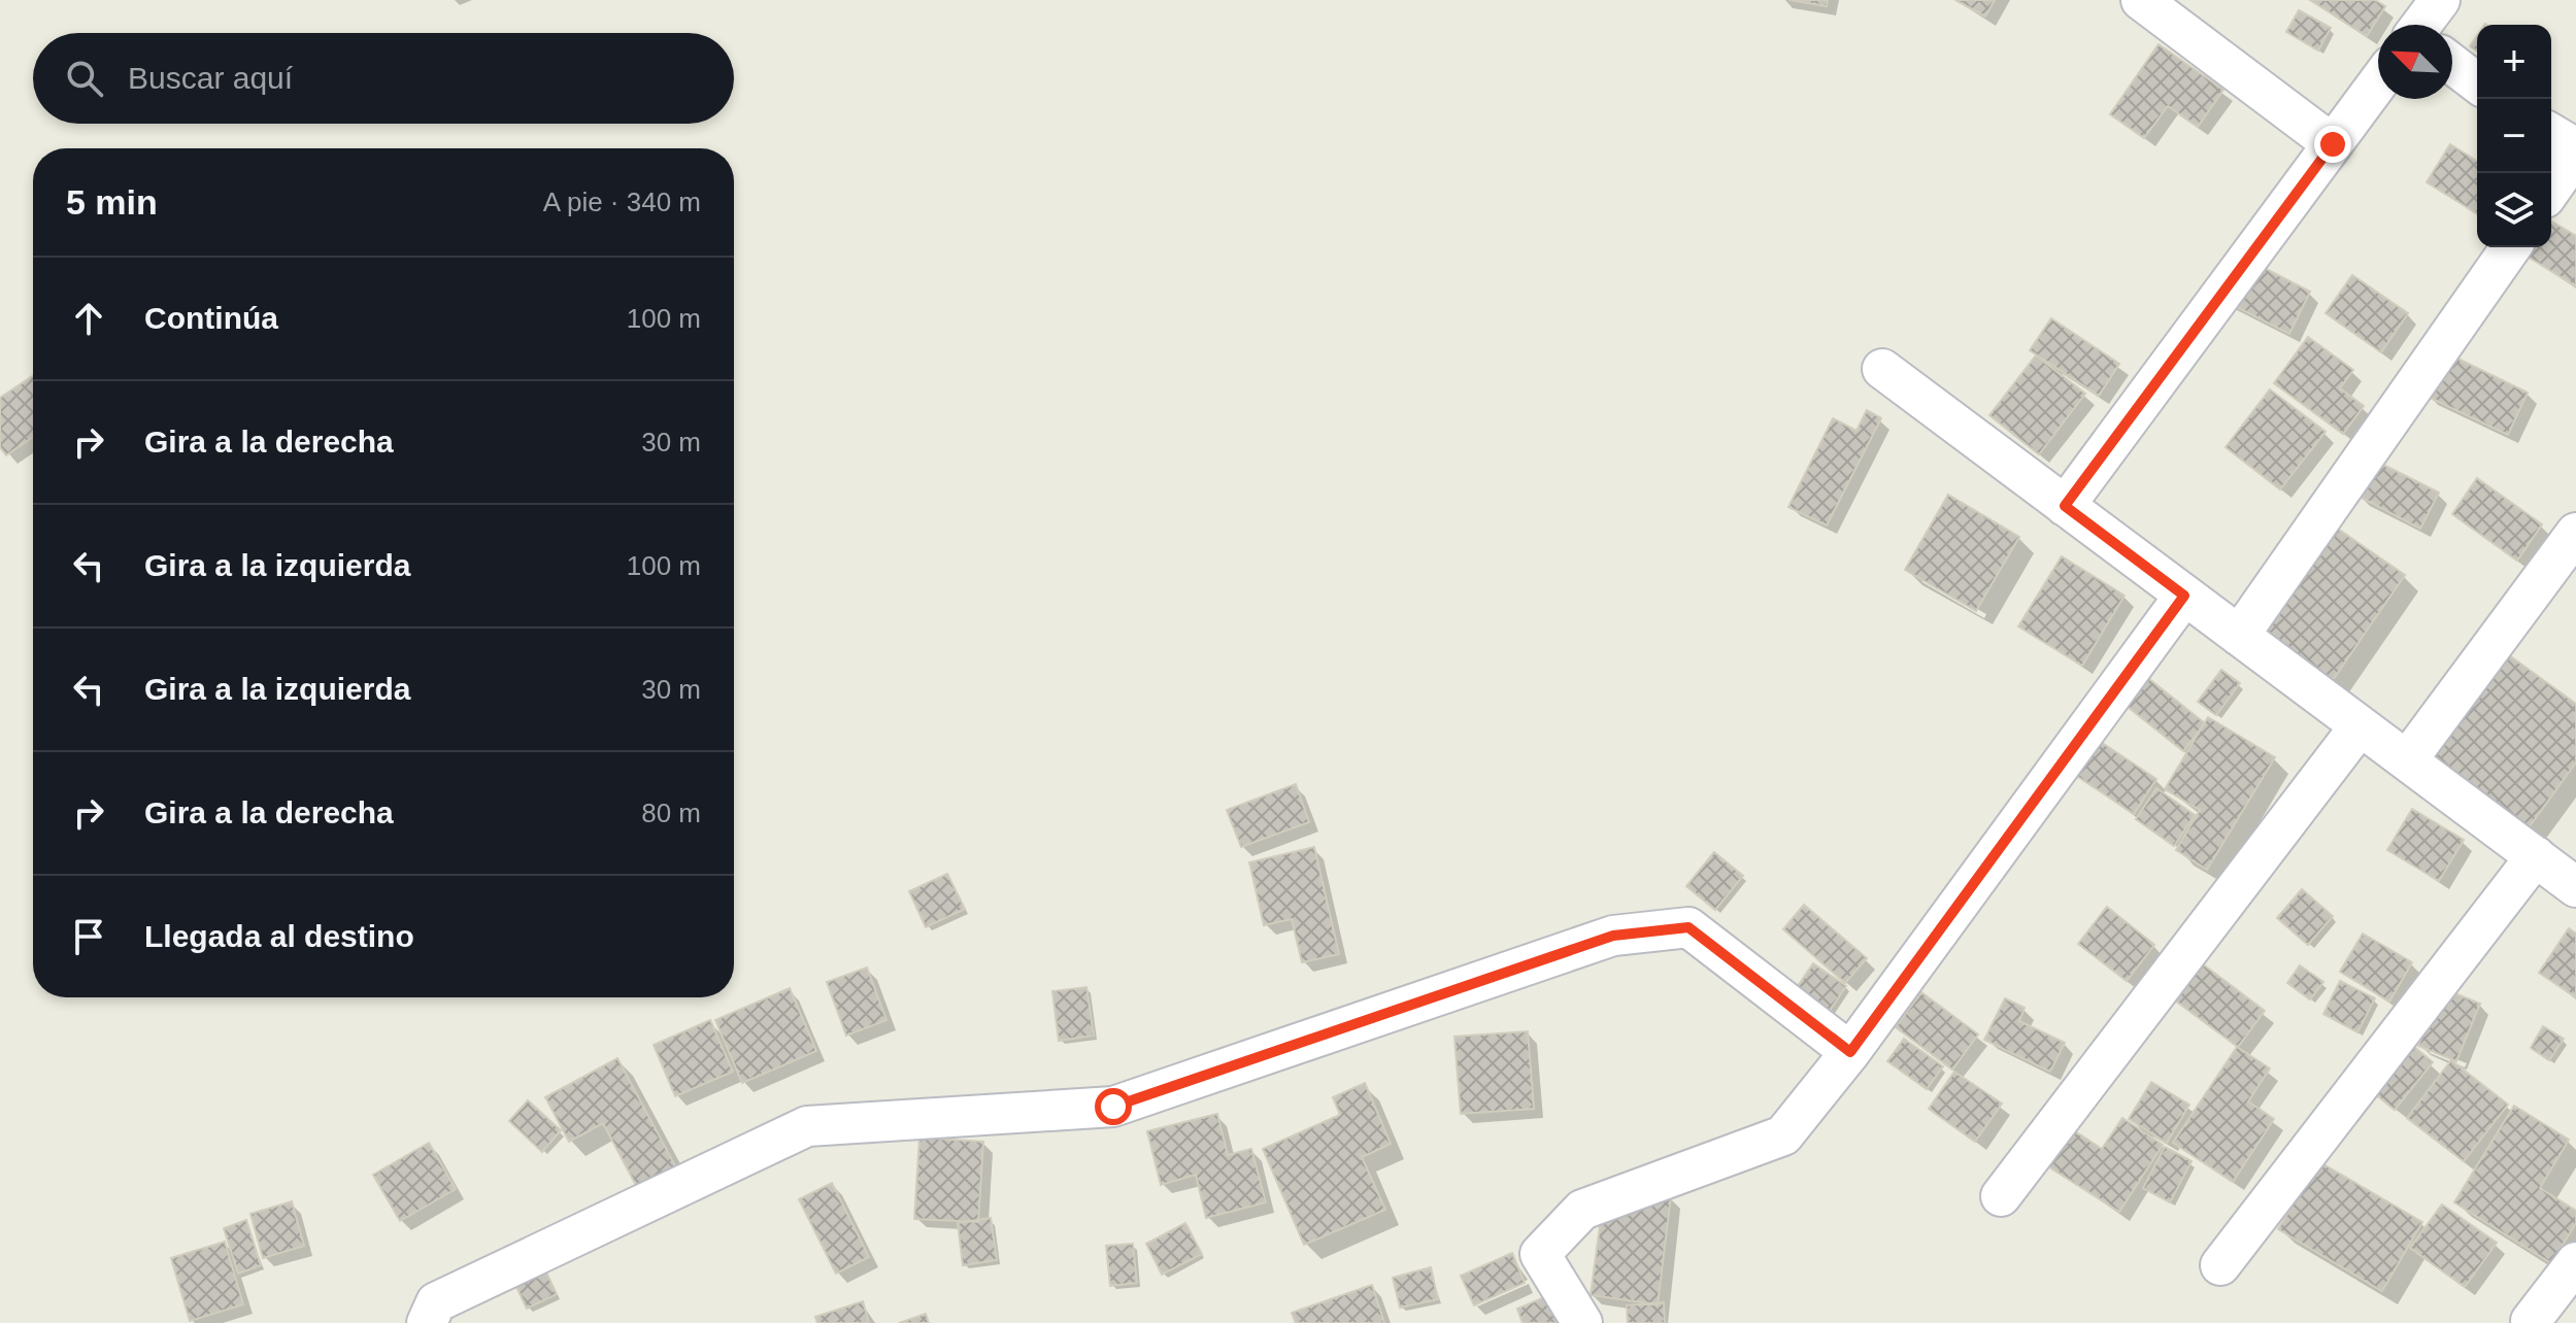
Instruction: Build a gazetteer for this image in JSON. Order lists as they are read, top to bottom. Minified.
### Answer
{"north":"top left","page":{"map_buttons":["+","−"],"search":"Buscar aquí","heading":["5 min","A pie · 340 m"],"list":[["Continúa","100 m"],["Gira a la derecha","30 m"],["Gira a la izquierda","100 m"],["Gira a la izquierda","30 m"],["Gira a la derecha","80 m"],"Llegada al destino"]}}
